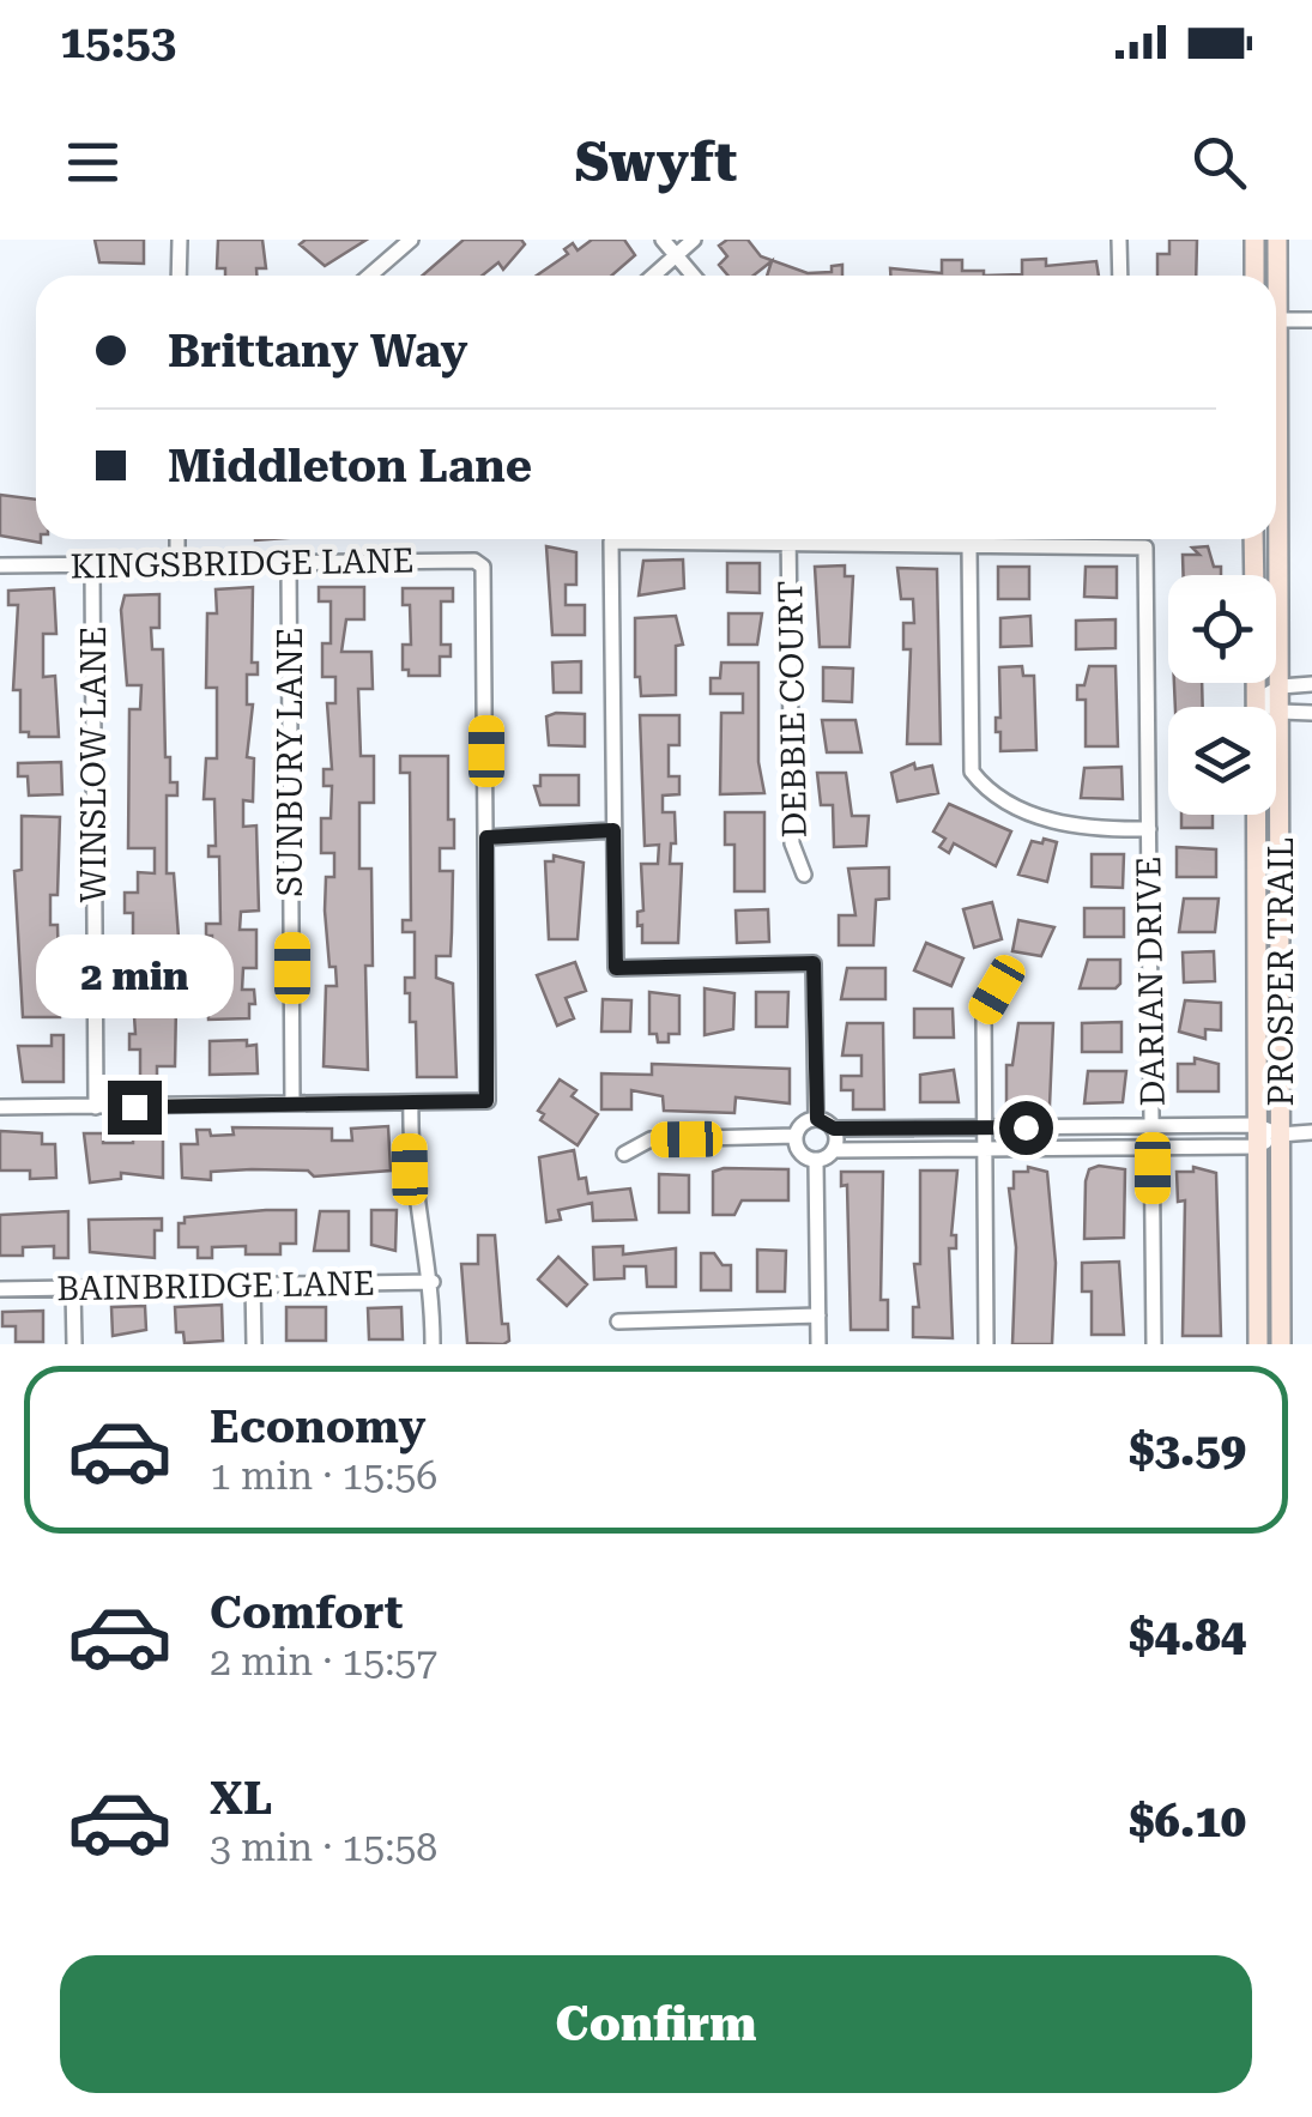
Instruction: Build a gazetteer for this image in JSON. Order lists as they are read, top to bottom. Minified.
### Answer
{"streets":{"main road":["PROSPER TRAIL"],"street":["KINGSBRIDGE LANE","DEBBIE COURT","SUNBURY LANE","WINSLOW LANE","DARIAN DRIVE","BAINBRIDGE LANE"]},"crossings":[["KINGSBRIDGE LANE","SUNBURY LANE"],["KINGSBRIDGE LANE","WINSLOW LANE"]],"page":{"status":"15:53","header":"Swyft","banner":["Brittany Way","Middleton Lane"],"bubble":"2 min","list":[{"name":"Economy","note":"1 min · 15:56","value":"$3.59"},{"name":"Comfort","note":"2 min · 15:57","value":"$4.84"},{"name":"XL","note":"3 min · 15:58","value":"$6.10"}],"buttons":"Confirm"}}
